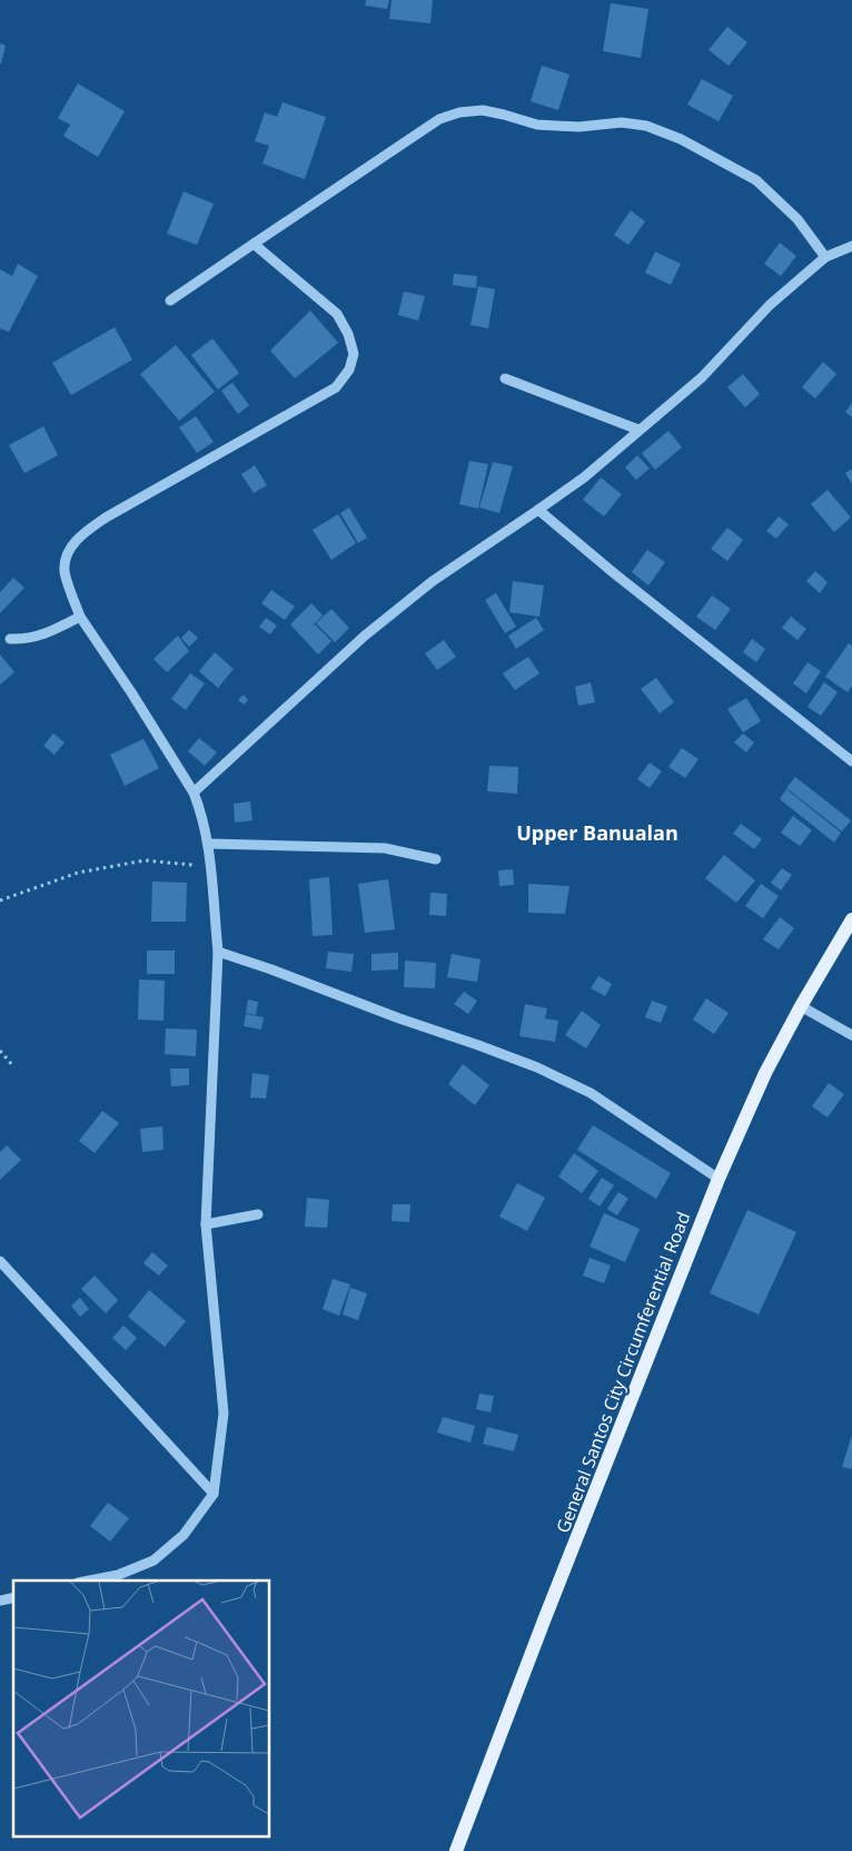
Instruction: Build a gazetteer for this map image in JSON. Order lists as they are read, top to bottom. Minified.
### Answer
{"streets":{"main road":["General Santos City Circumferential Road"]},"districts":["Upper Banualan"]}
